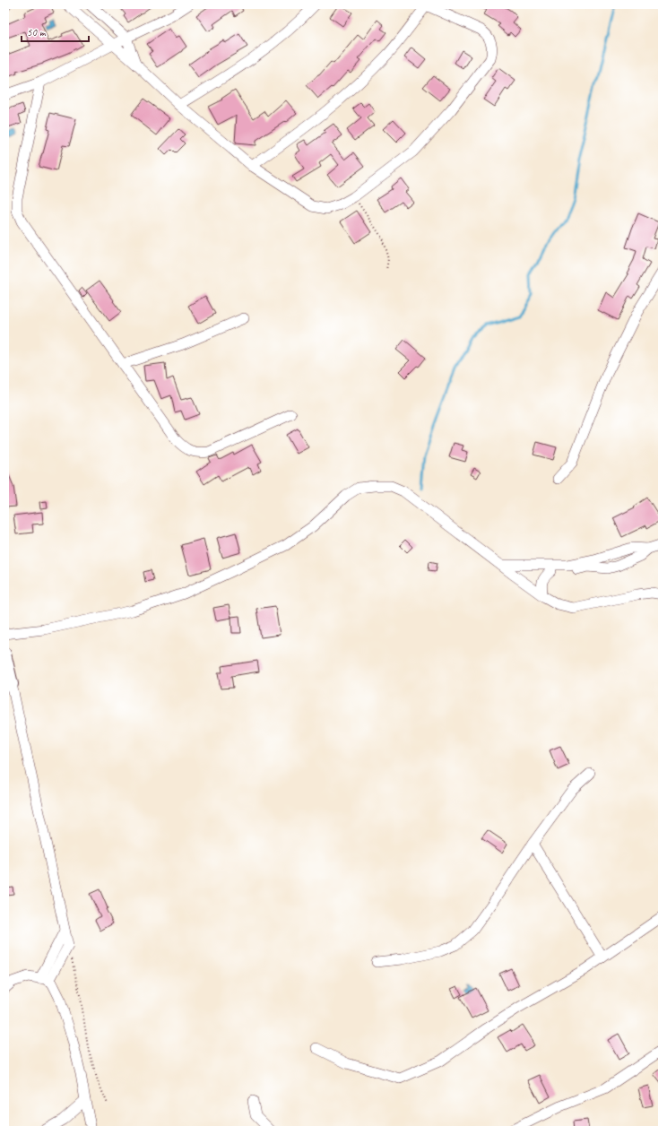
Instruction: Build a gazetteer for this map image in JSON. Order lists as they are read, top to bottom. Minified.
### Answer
{"scale_bar":"50 m"}
